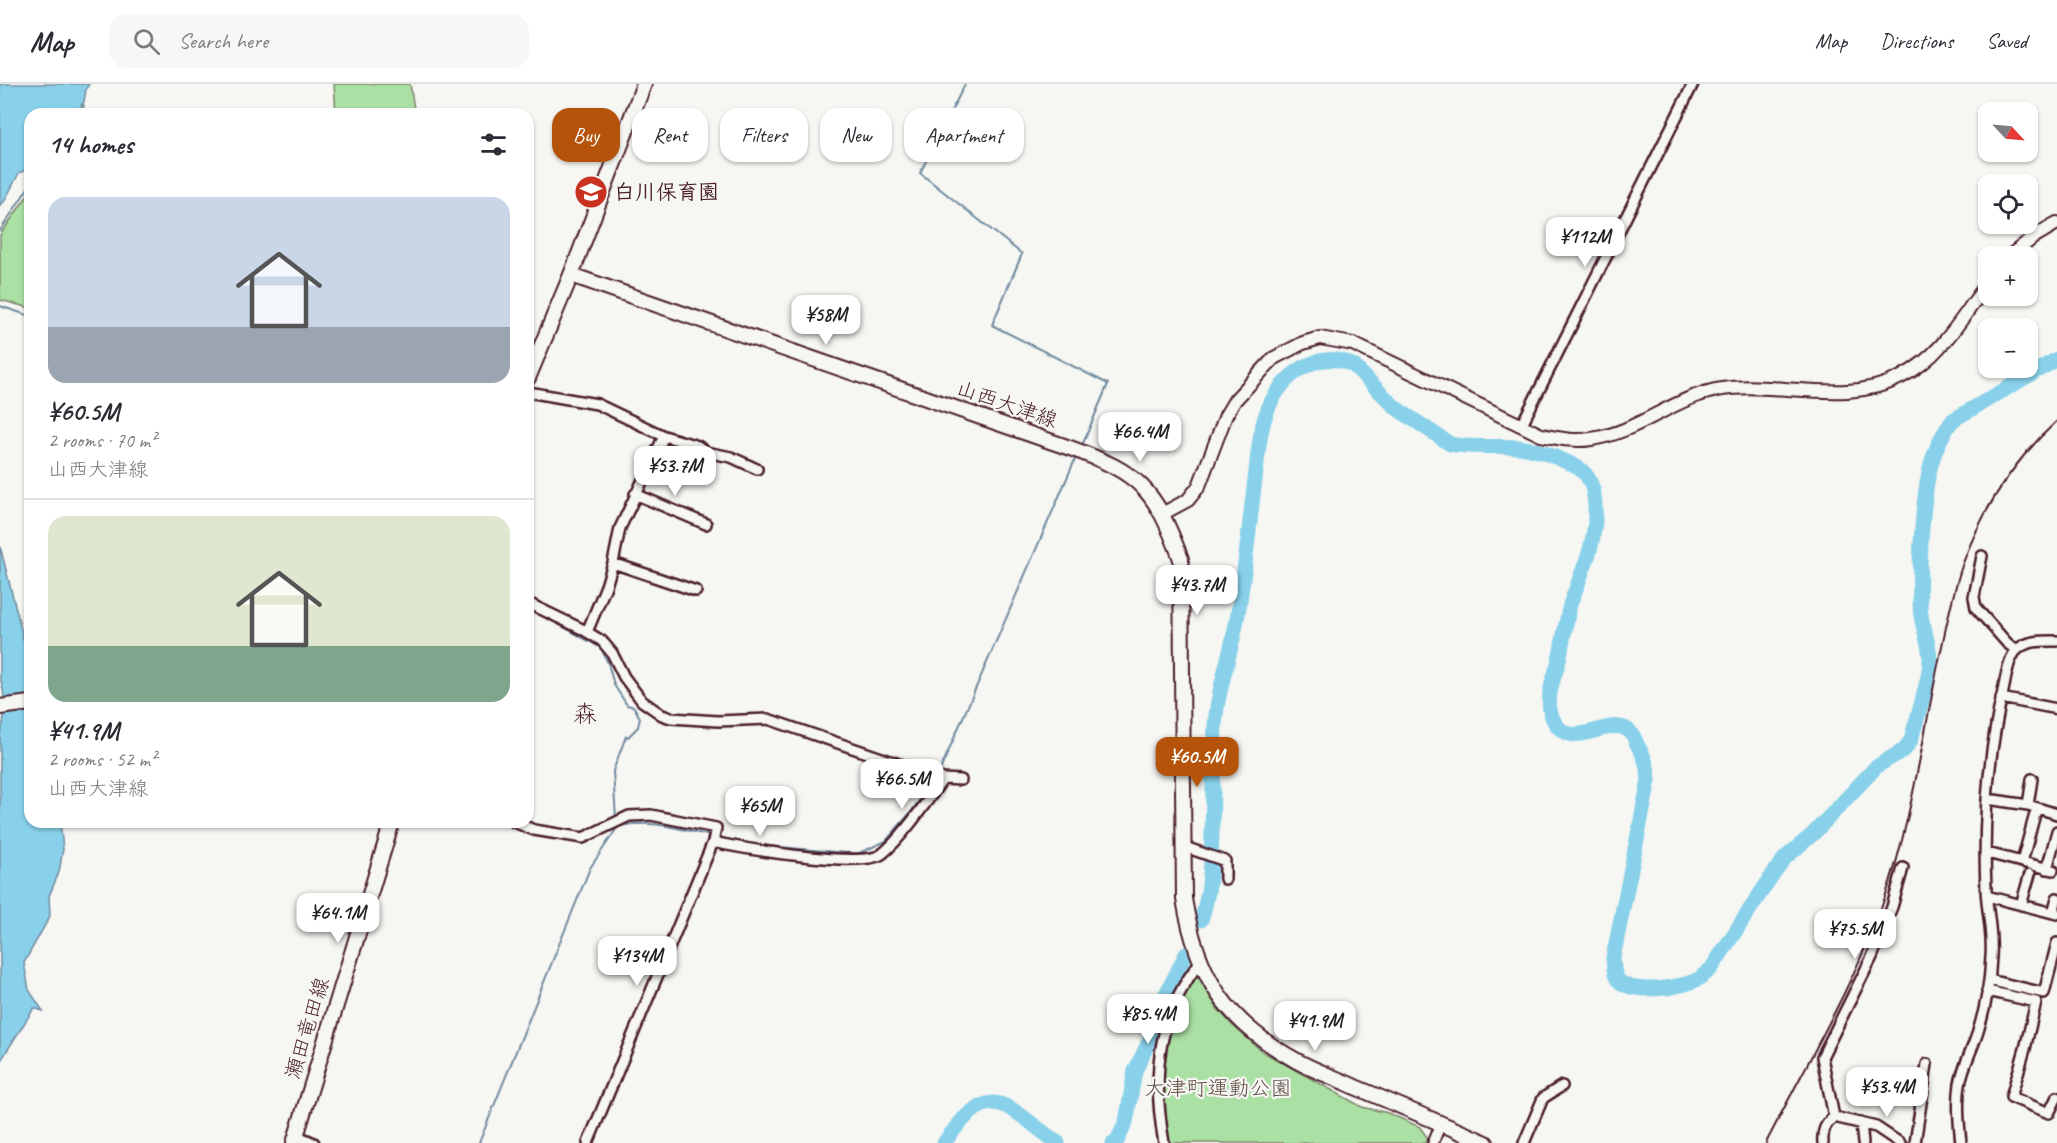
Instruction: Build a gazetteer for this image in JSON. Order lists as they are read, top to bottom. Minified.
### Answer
{"streets":{"main road":["山西大津線","瀬田竜田線"]},"districts":["森"],"parks":["大津町運動公園"],"places":{"school or university":["白川保育園"]},"north":"bottom right","page":{"header":"Map","search":"Search here","nav":["Map","Directions","Saved"],"map_buttons":["+","−"],"chip":["Buy","Rent","Filters","New","Apartment"],"heading":"14 homes","list":[{"name":"¥60.5M","note":"2 rooms · 70 m² · 山西大津線"},{"name":"¥41.9M","note":"2 rooms · 52 m² · 山西大津線"}],"price":["¥112M","¥58M","¥66.4M","¥53.7M","¥43.7M","¥60.5M","¥66.5M","¥65M","¥64.1M","¥75.5M","¥134M","¥85.4M","¥41.9M","¥53.4M"]}}
